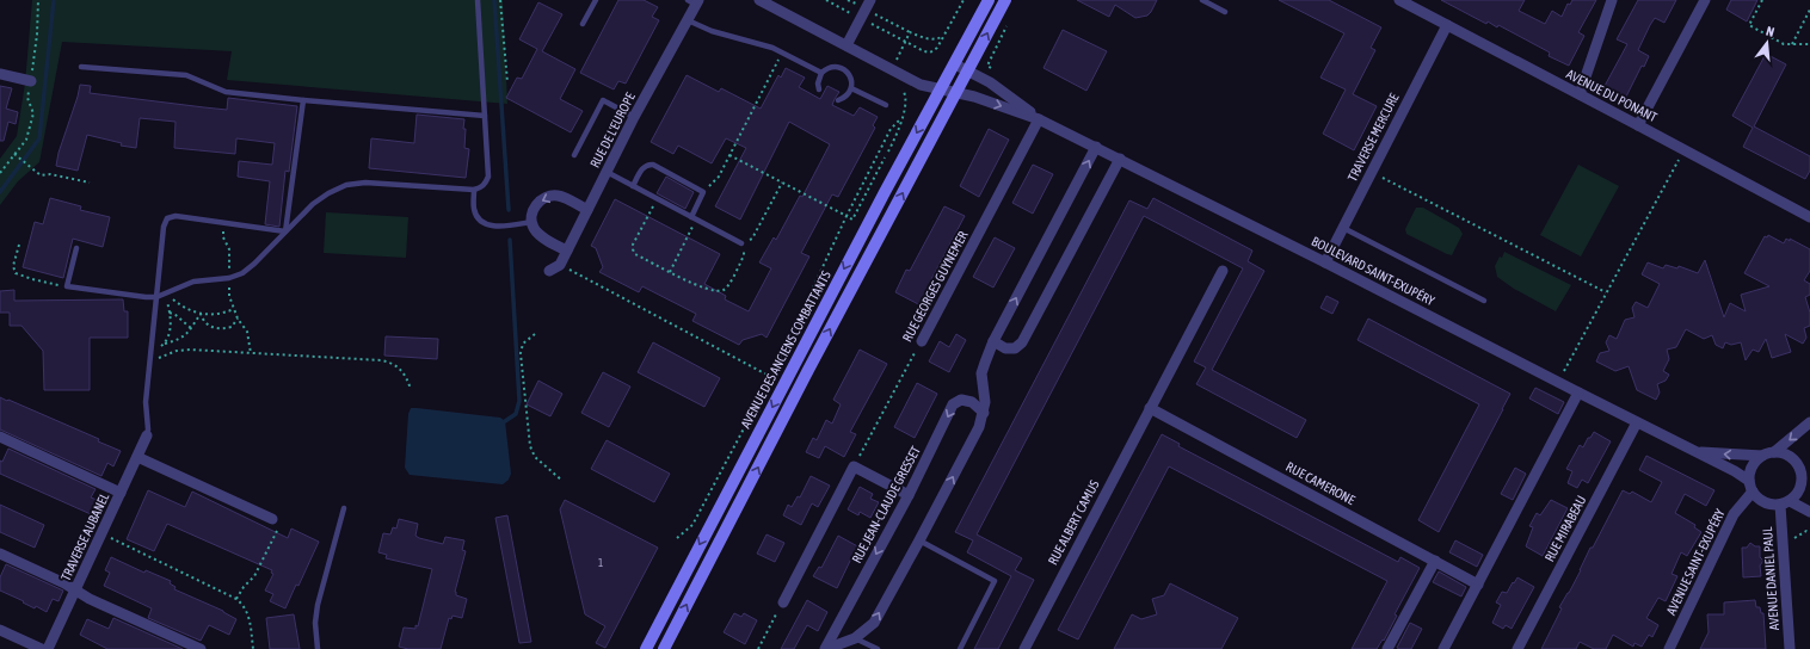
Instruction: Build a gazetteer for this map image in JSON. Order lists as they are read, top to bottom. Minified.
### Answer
{"streets":{"main road":["AVENUE DES ANCIENS COMBATTANTS"],"street":["AVENUE DU PONANT","RUE DE L'EUROPE","TRAVERSE MERCURE","BOULEVARD SAINT-EXUPÉRY","RUE GEORGES GUYNEMER","RUE CAMERONE","RUE JEAN-CLAUDE GRESSET","RUE ALBERT CAMUS","RUE MIRABEAU","TRAVERSE AUBANEL","AVENUE SAINT-EXUPÉRY","AVENUE DANIEL PAUL"]},"crossings":[["AVENUE DU PONANT","TRAVERSE MERCURE"],["TRAVERSE MERCURE","BOULEVARD SAINT-EXUPÉRY"],["BOULEVARD SAINT-EXUPÉRY","RUE GEORGES GUYNEMER"],["BOULEVARD SAINT-EXUPÉRY","AVENUE DES ANCIENS COMBATTANTS"],["BOULEVARD SAINT-EXUPÉRY","RUE MIRABEAU"],["BOULEVARD SAINT-EXUPÉRY","AVENUE SAINT-EXUPÉRY"],["BOULEVARD SAINT-EXUPÉRY","AVENUE DANIEL PAUL"],["RUE CAMERONE","RUE ALBERT CAMUS"],["AVENUE SAINT-EXUPÉRY","AVENUE DANIEL PAUL"]],"house_numbers":["1"],"north":"top"}
